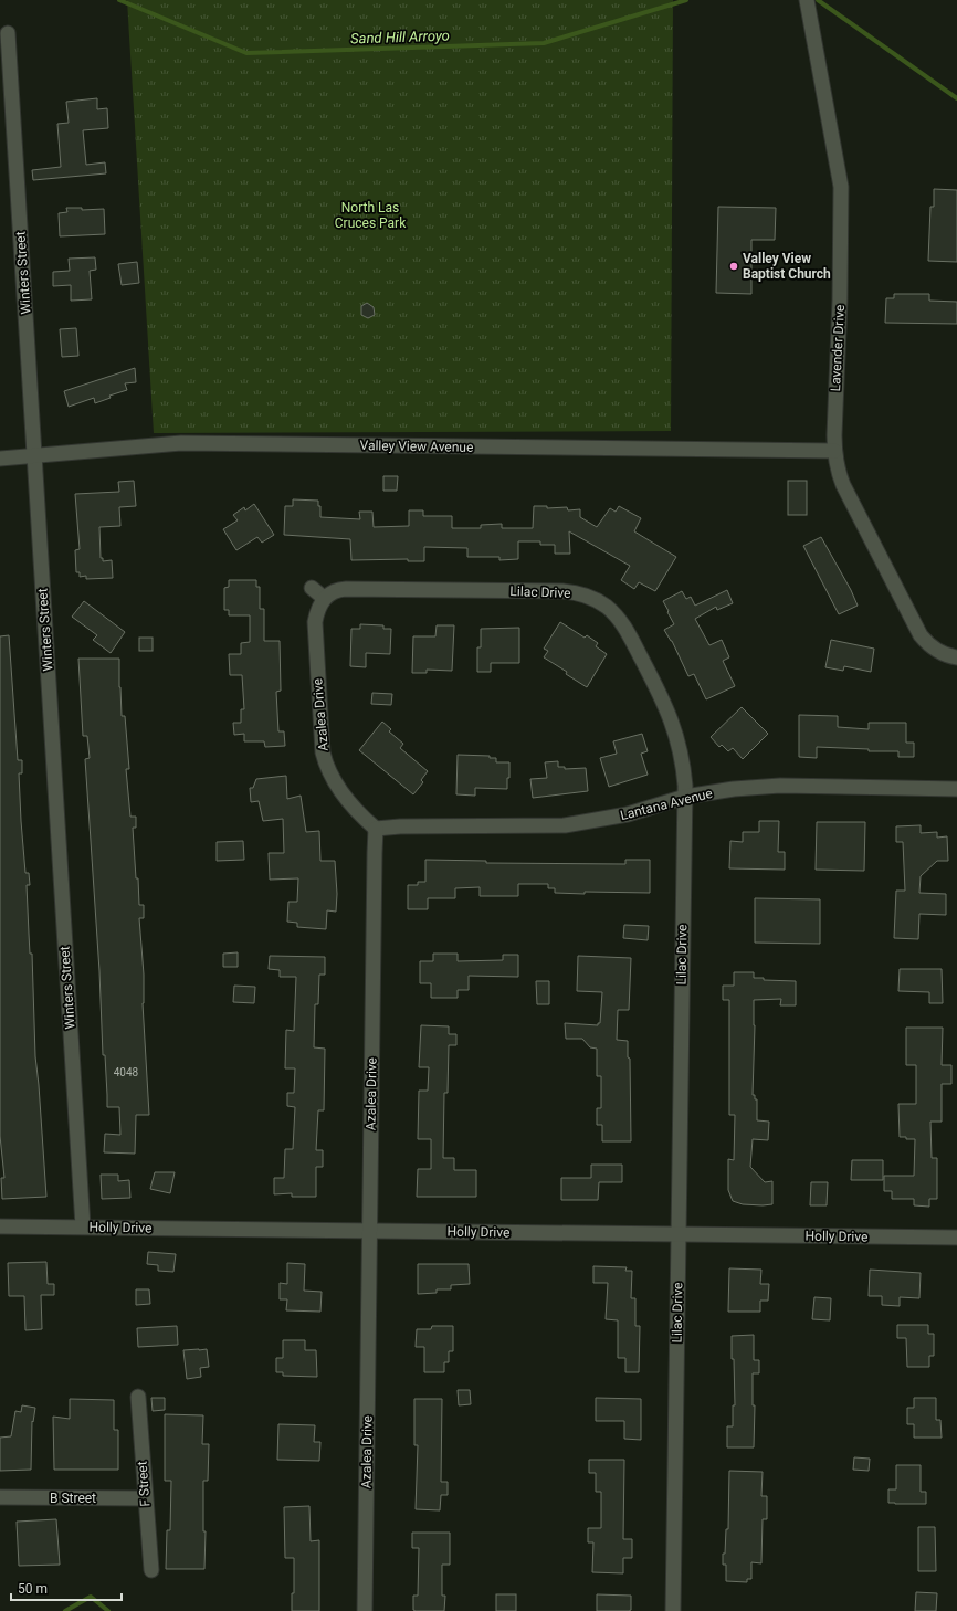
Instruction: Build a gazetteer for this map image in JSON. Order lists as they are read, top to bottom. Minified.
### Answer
{"streets":{"street":["Winters Street","Lavender Drive","Valley View Avenue","Lilac Drive","Azalea Drive","Lantana Avenue","Holly Drive","F Street","B Street"]},"crossings":[["Winters Street","Valley View Avenue"],["Winters Street","Holly Drive"],["Lavender Drive","Valley View Avenue"],["Lilac Drive","Azalea Drive"],["Lilac Drive","Lantana Avenue"],["Lilac Drive","Holly Drive"],["Azalea Drive","Lantana Avenue"],["Azalea Drive","Holly Drive"],["F Street","B Street"]],"water":["Sand Hill Arroyo"],"parks":["North Las Cruces Park"],"places":["Valley View Baptist Church"],"house_numbers":["4048"],"scale_bar":"50 m"}
